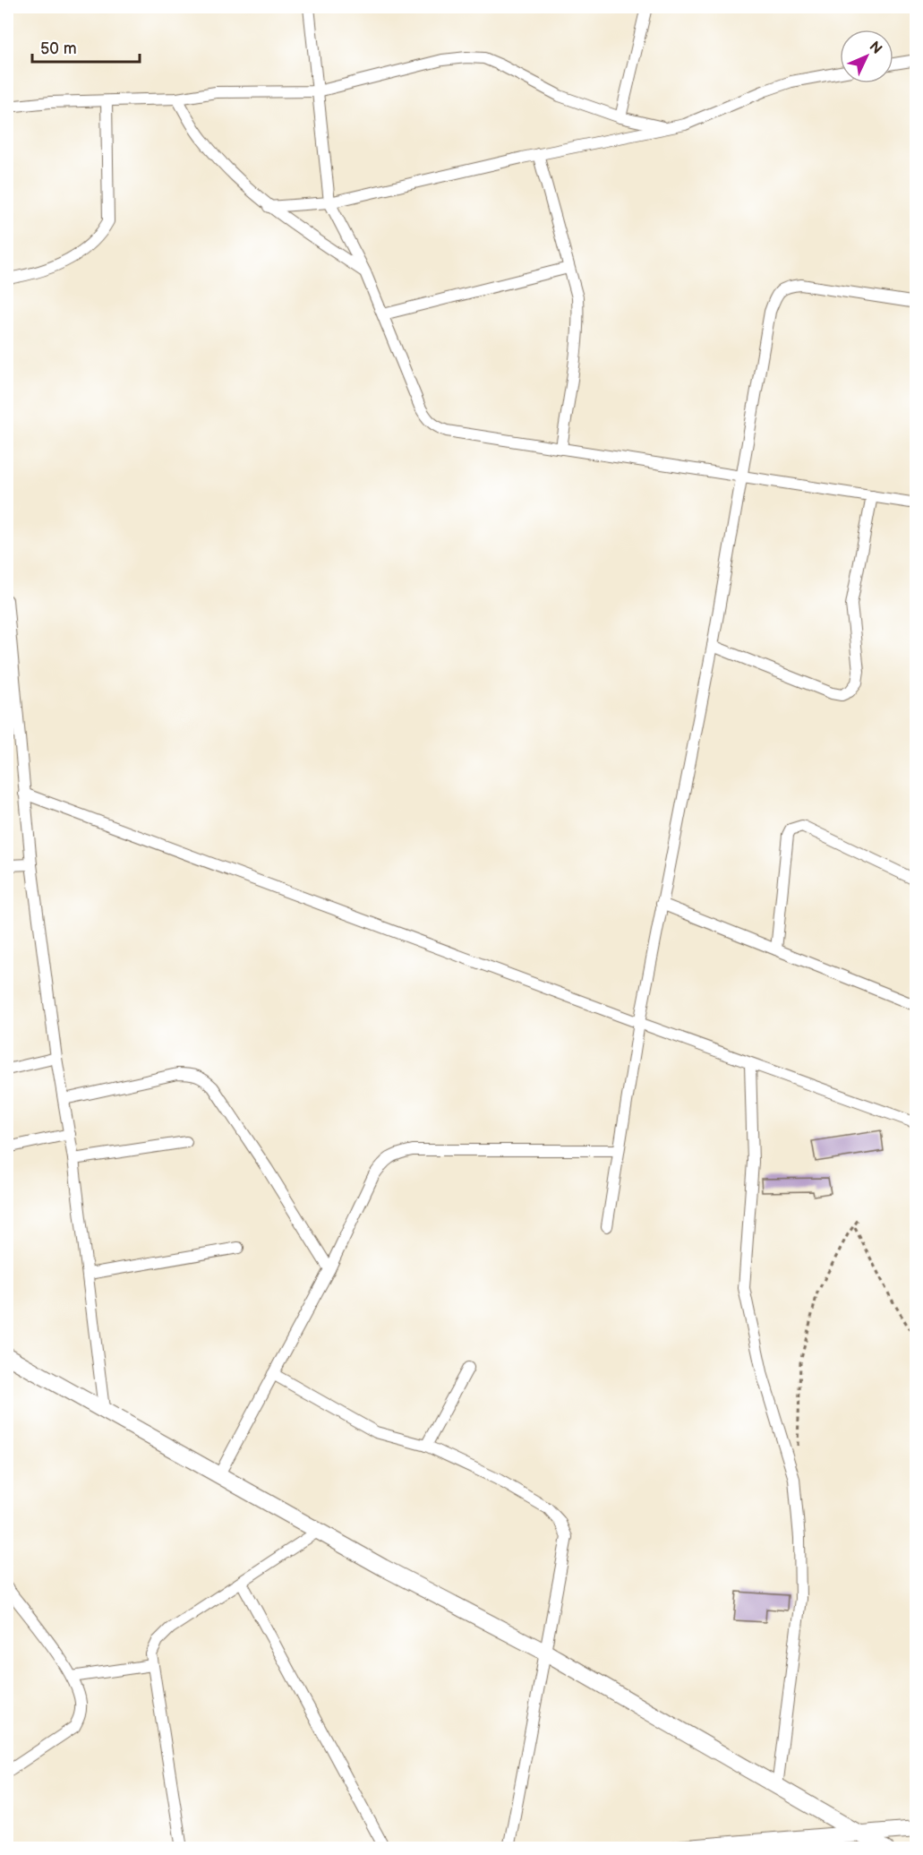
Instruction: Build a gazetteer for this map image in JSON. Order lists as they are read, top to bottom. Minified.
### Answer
{"scale_bar":"50 m","north":"top right"}
